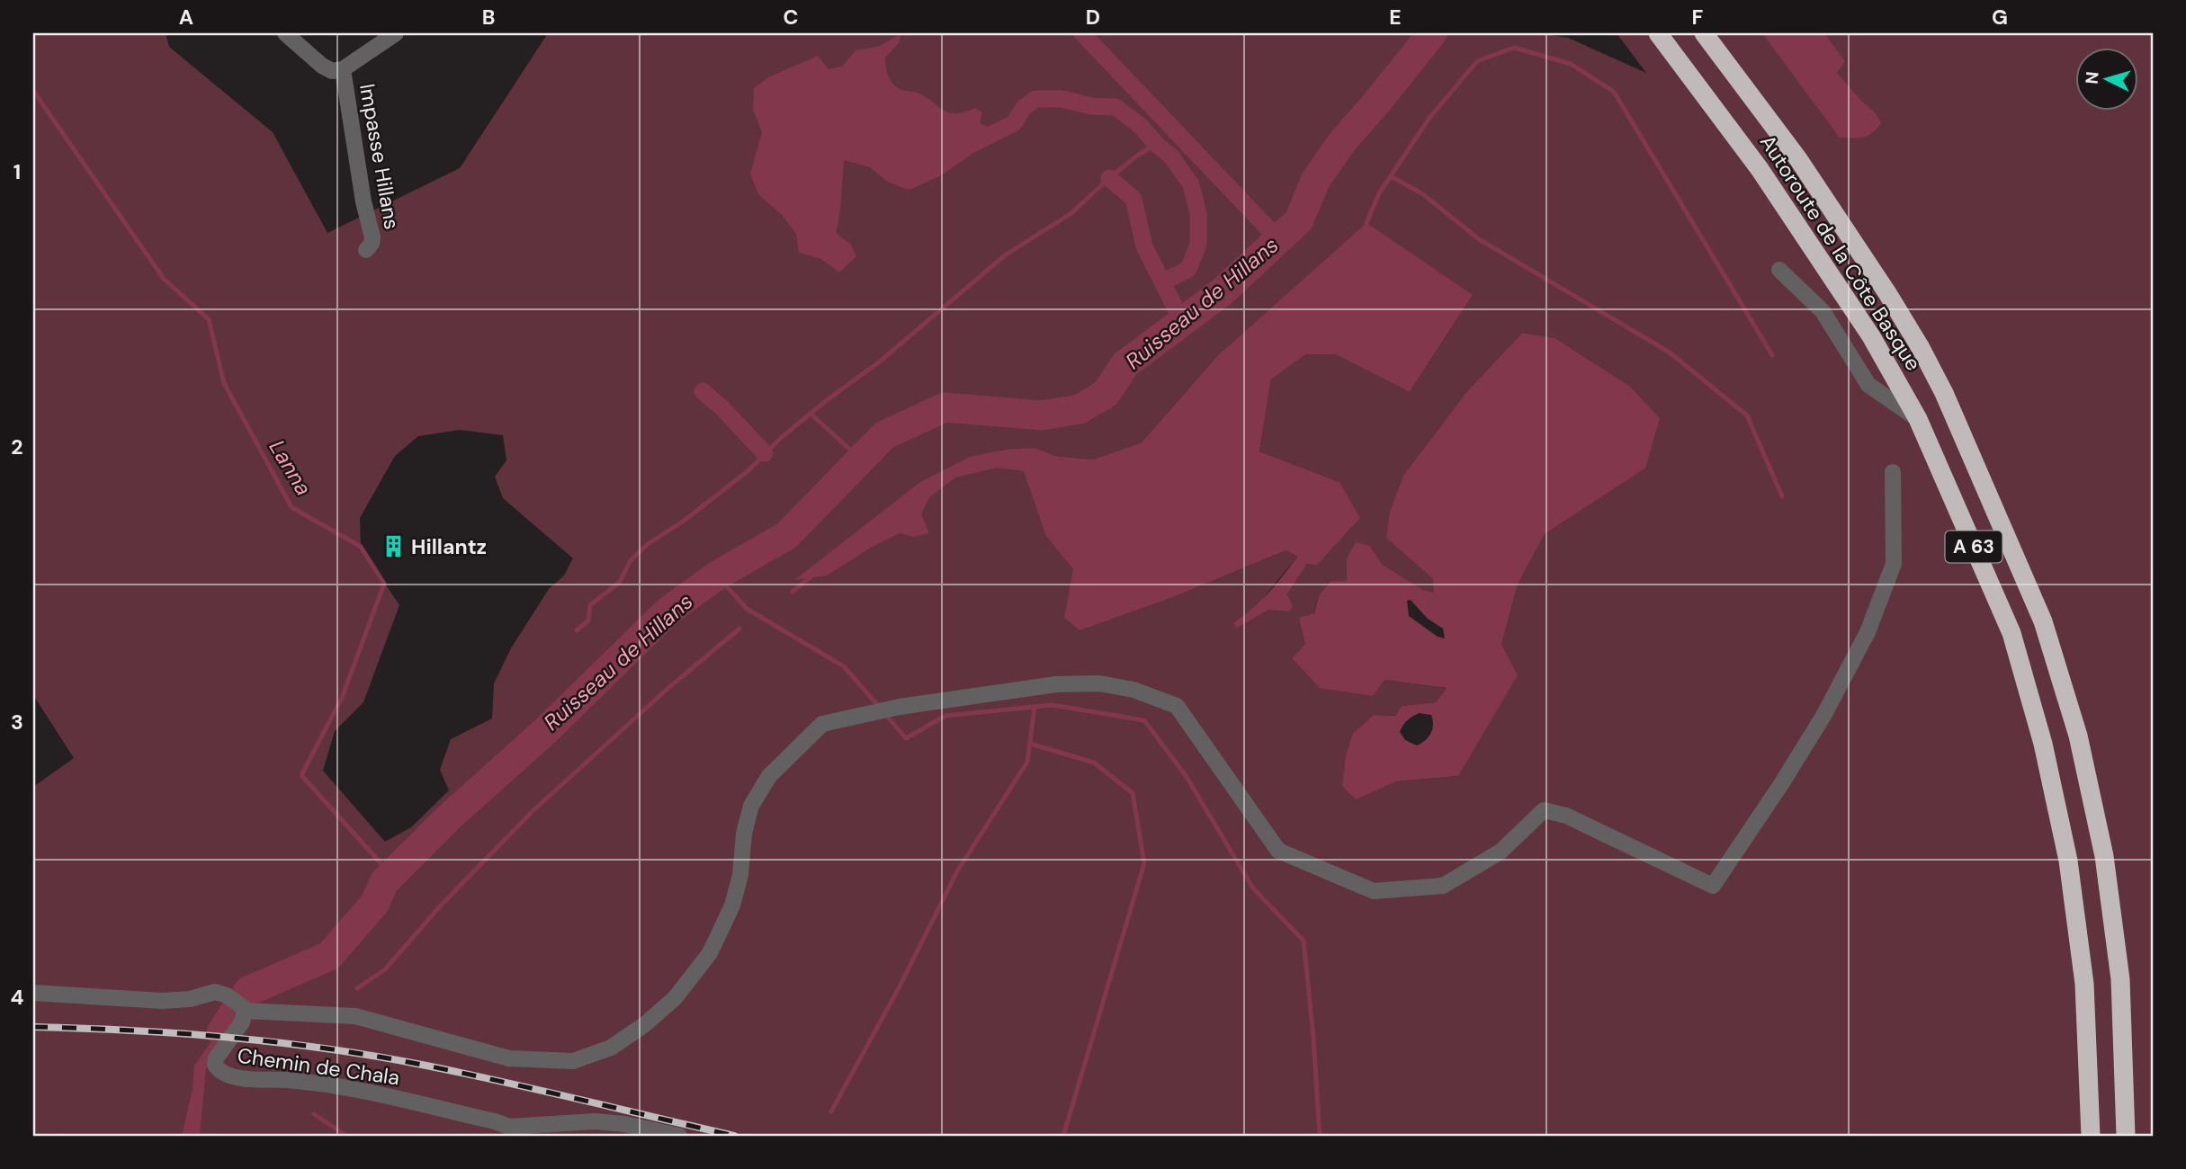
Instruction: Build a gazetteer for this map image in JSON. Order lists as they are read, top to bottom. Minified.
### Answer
{"streets":{"highway":["Autoroute de la Côte Basque","A 63"],"street":["Impasse Hillans","Chemin de Chala"]},"water":["Ruisseau de Hillans","Lanna"],"places":{"building":["Hillantz"]},"north":"left","grid":{"columns":["A","B","C","D","E","F","G"],"rows":["1","2","3","4"]}}
